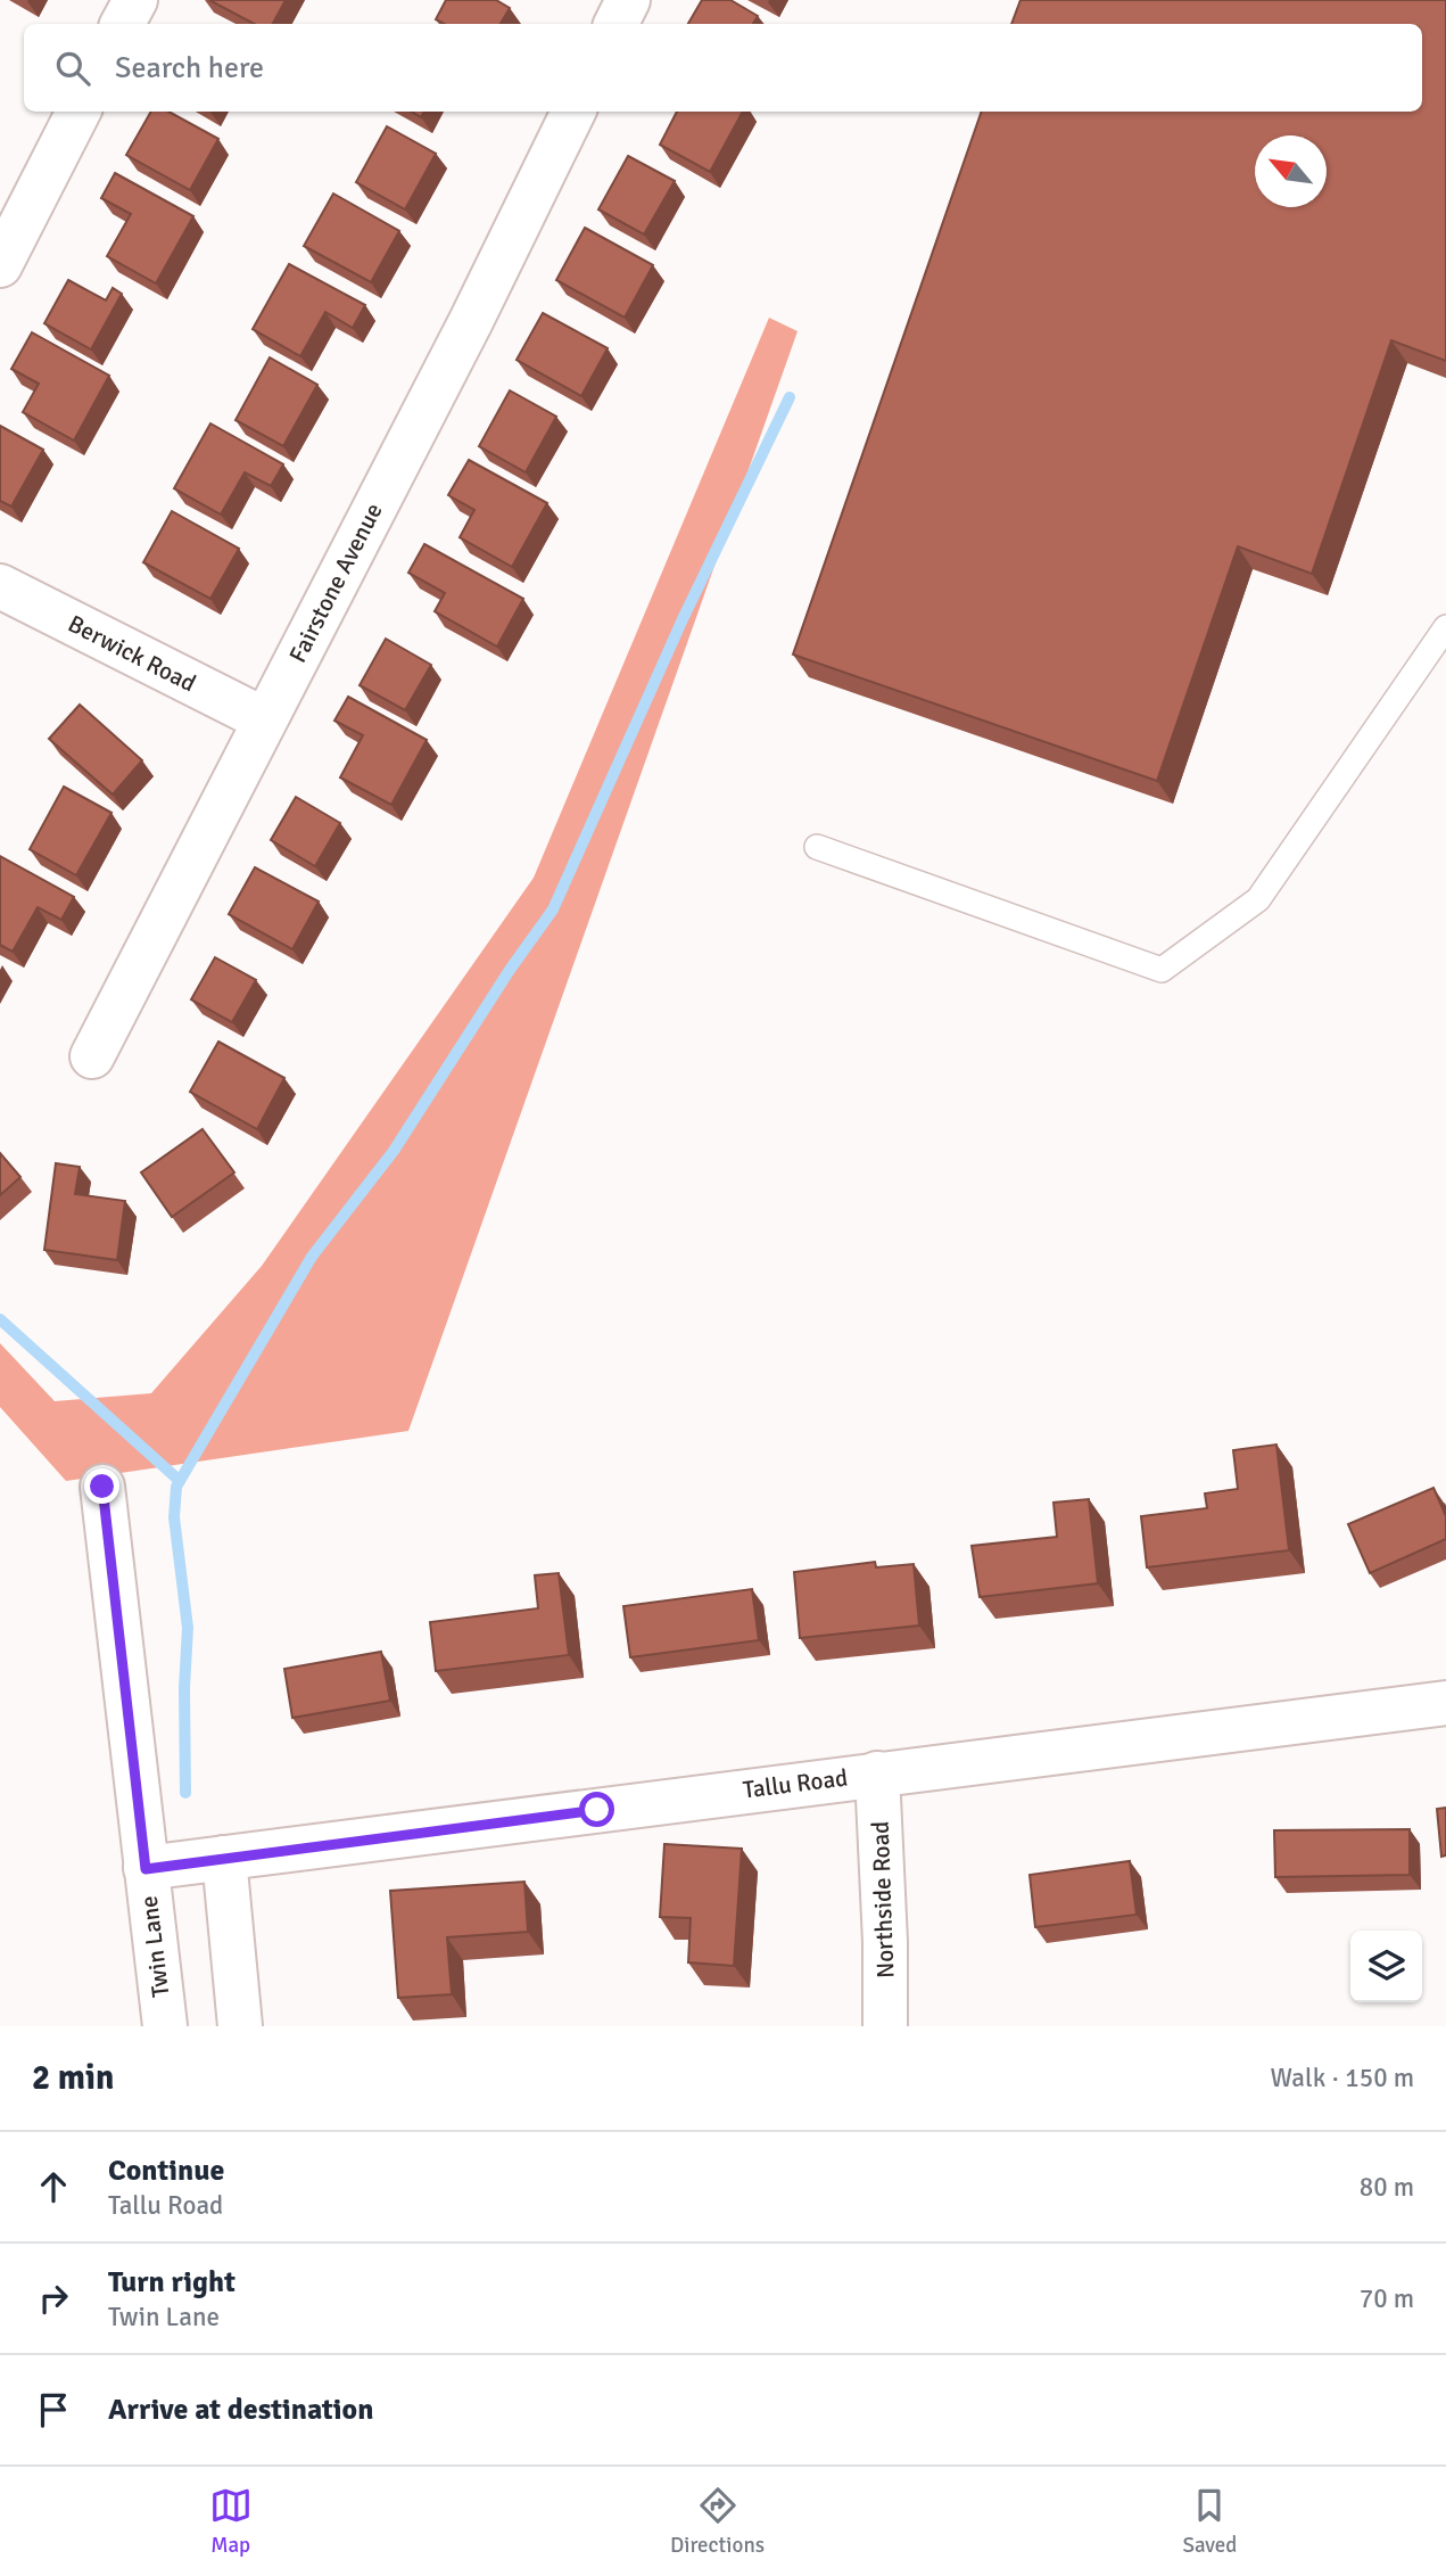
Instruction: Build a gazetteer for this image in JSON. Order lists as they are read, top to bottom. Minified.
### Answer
{"streets":{"street":["Fairstone Avenue","Berwick Road","Tallu Road","Northside Road","Twin Lane"]},"crossings":[["Fairstone Avenue","Berwick Road"],["Tallu Road","Northside Road"],["Tallu Road","Twin Lane"]],"north":"top left","page":{"search":"Search here","heading":["2 min","Walk · 150 m"],"list":[["Continue","Tallu Road","80 m"],["Turn right","Twin Lane","70 m"],"Arrive at destination"],"nav":["Map","Directions","Saved"]}}
